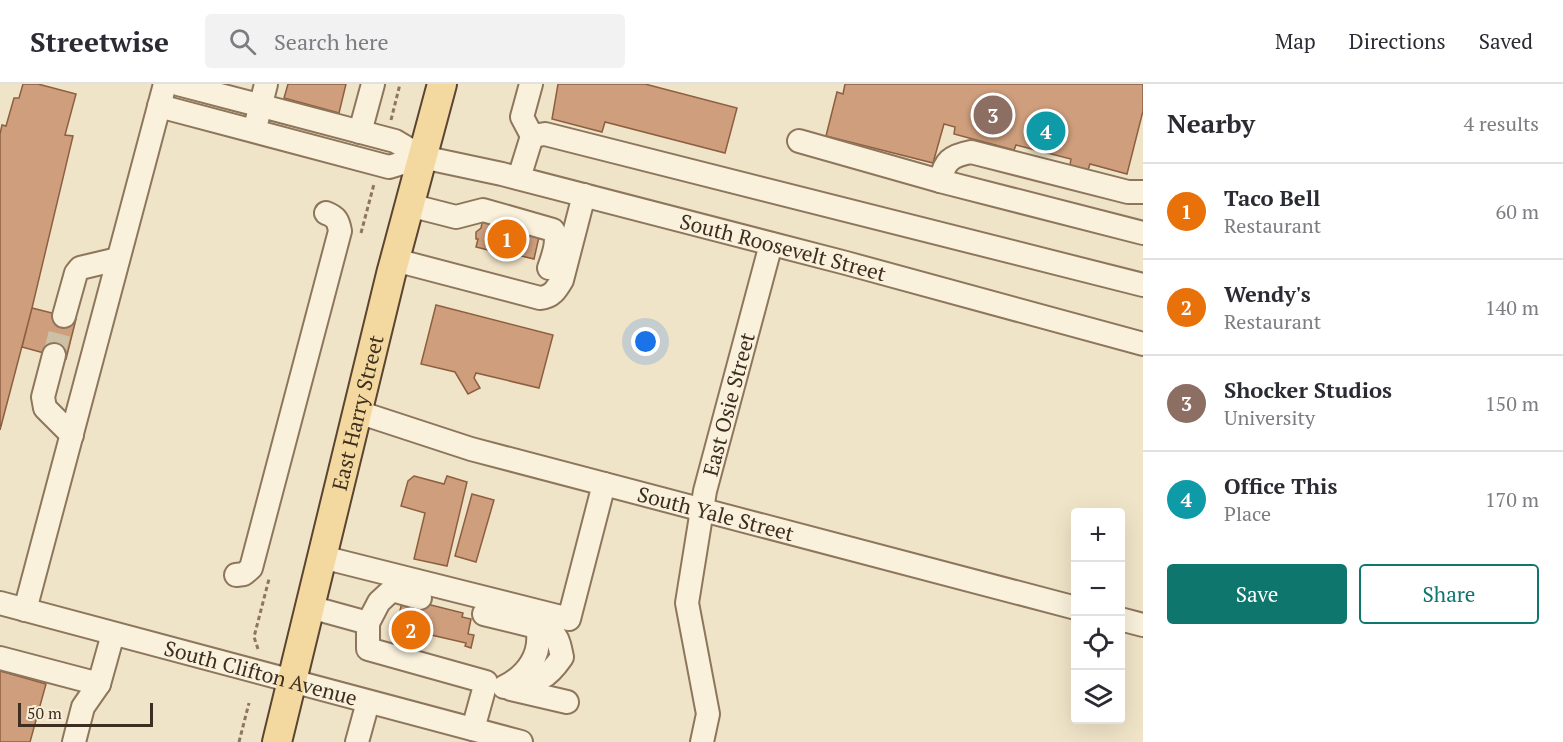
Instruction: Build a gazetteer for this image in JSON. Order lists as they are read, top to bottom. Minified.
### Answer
{"streets":{"main road":["East Harry Street"],"street":["South Roosevelt Street","East Osie Street","South Yale Street","South Clifton Avenue"]},"crossings":[["South Roosevelt Street","East Osie Street"],["South Roosevelt Street","East Harry Street"],["East Osie Street","South Yale Street"],["East Harry Street","South Yale Street"],["East Harry Street","South Clifton Avenue"]],"scale_bar":"50 m","page":{"header":"Streetwise","search":"Search here","nav":["Map","Directions","Saved"],"heading":["Nearby","4 results"],"pins":["3","4","1","2"],"list":[{"mark":"1","name":"Taco Bell","note":"Restaurant","value":"60 m"},{"mark":"2","name":"Wendy's","note":"Restaurant","value":"140 m"},{"mark":"3","name":"Shocker Studios","note":"University","value":"150 m"},{"mark":"4","name":"Office This","note":"Place","value":"170 m"}],"map_buttons":["+","−"],"buttons":["Save","Share"],"scale":"50 m"}}
